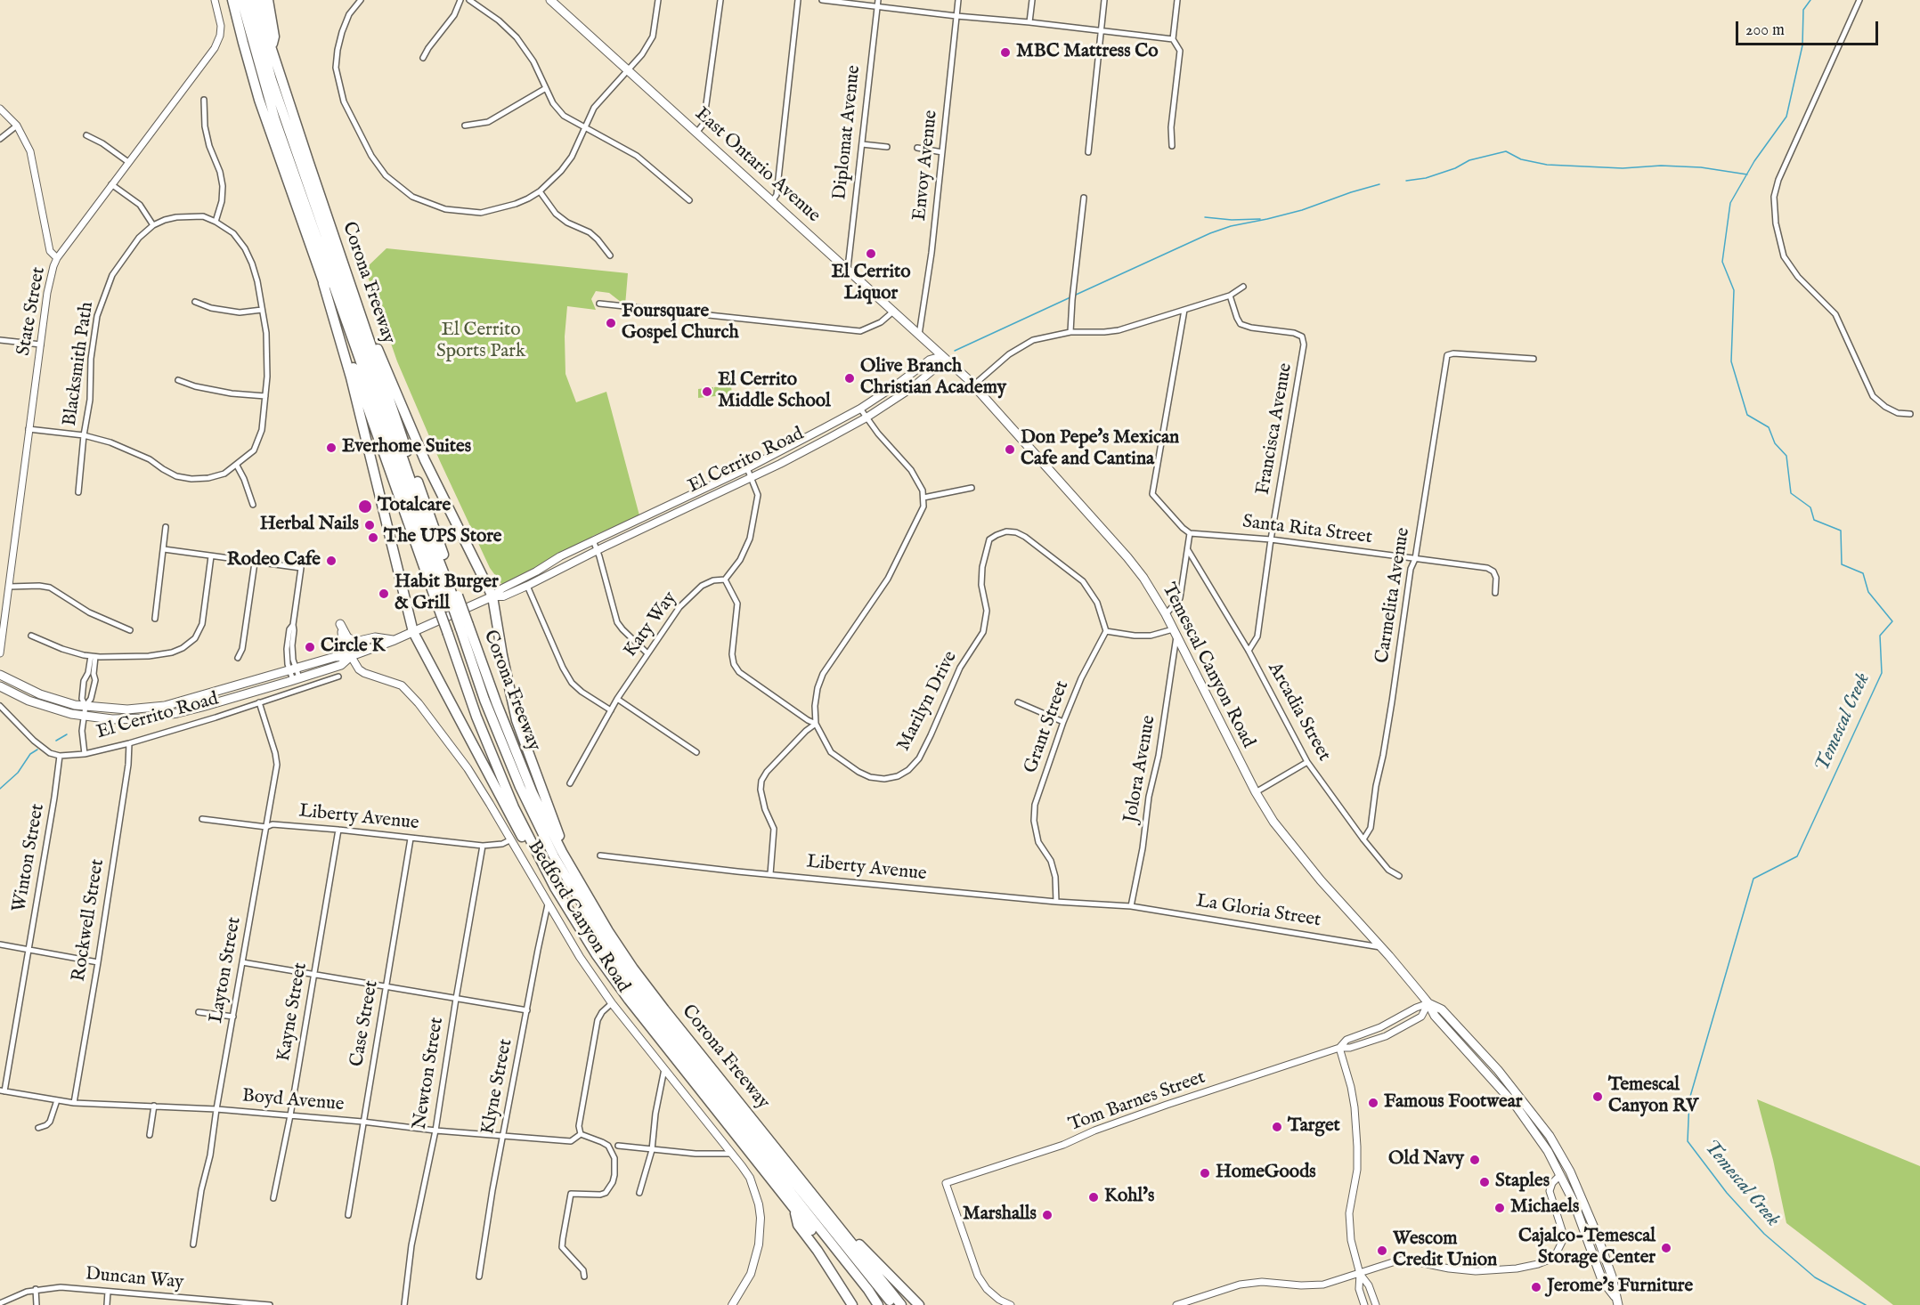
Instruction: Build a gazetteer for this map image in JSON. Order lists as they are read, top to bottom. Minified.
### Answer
{"streets":{"highway":["Corona Freeway"],"main road":["East Ontario Avenue","El Cerrito Road","Temescal Canyon Road","Bedford Canyon Road"],"street":["Diplomat Avenue","Envoy Avenue","State Street","Blacksmith Path","Francisca Avenue","Santa Rita Street","Carmelita Avenue","Katy Way","Marilyn Drive","Arcadia Street","Grant Street","Jolora Avenue","Liberty Avenue","Winton Street","La Gloria Street","Rockwell Street","Layton Street","Kayne Street","Case Street","Newton Street","Klyne Street","Boyd Avenue","Tom Barnes Street","Duncan Way"]},"crossings":[["Diplomat Avenue","East Ontario Avenue"],["East Ontario Avenue","Envoy Avenue"],["East Ontario Avenue","El Cerrito Road"],["East Ontario Avenue","Temescal Canyon Road"],["Francisca Avenue","Santa Rita Street"],["Francisca Avenue","Arcadia Street"],["El Cerrito Road","Temescal Canyon Road"],["El Cerrito Road","Winton Street"],["El Cerrito Road","Bedford Canyon Road"],["El Cerrito Road","Rockwell Street"],["El Cerrito Road","Layton Street"],["Santa Rita Street","Carmelita Avenue"],["Carmelita Avenue","Arcadia Street"],["Temescal Canyon Road","Jolora Avenue"],["Temescal Canyon Road","La Gloria Street"],["Temescal Canyon Road","Tom Barnes Street"],["Marilyn Drive","Grant Street"],["Grant Street","Liberty Avenue"],["Jolora Avenue","Liberty Avenue"],["Jolora Avenue","La Gloria Street"],["Liberty Avenue","La Gloria Street"],["Liberty Avenue","Bedford Canyon Road"],["Liberty Avenue","Layton Street"],["Liberty Avenue","Kayne Street"],["Liberty Avenue","Case Street"],["Liberty Avenue","Newton Street"],["Winton Street","Boyd Avenue"],["Bedford Canyon Road","Klyne Street"],["Rockwell Street","Boyd Avenue"],["Layton Street","Boyd Avenue"],["Kayne Street","Boyd Avenue"],["Case Street","Boyd Avenue"],["Newton Street","Boyd Avenue"],["Klyne Street","Boyd Avenue"]],"water":["Temescal Creek"],"parks":["El Cerrito Sports Park"],"places":["MBC Mattress Co","El Cerrito Liquor","Foursquare Gospel Church","Olive Branch Christian Academy","El Cerrito Middle School","Everhome Suites","Don Pepe's Mexican Cafe and Cantina","Totalcare","Herbal Nails","The UPS Store","Rodeo Cafe","Habit Burger & Grill","Circle K","Temescal Canyon RV","Famous Footwear","Target","Old Navy","HomeGoods","Staples","Kohl's","Michaels","Marshalls","Cajalco-Temescal Storage Center","Wescom Credit Union","Jerome's Furniture"],"scale_bar":"200 m"}
